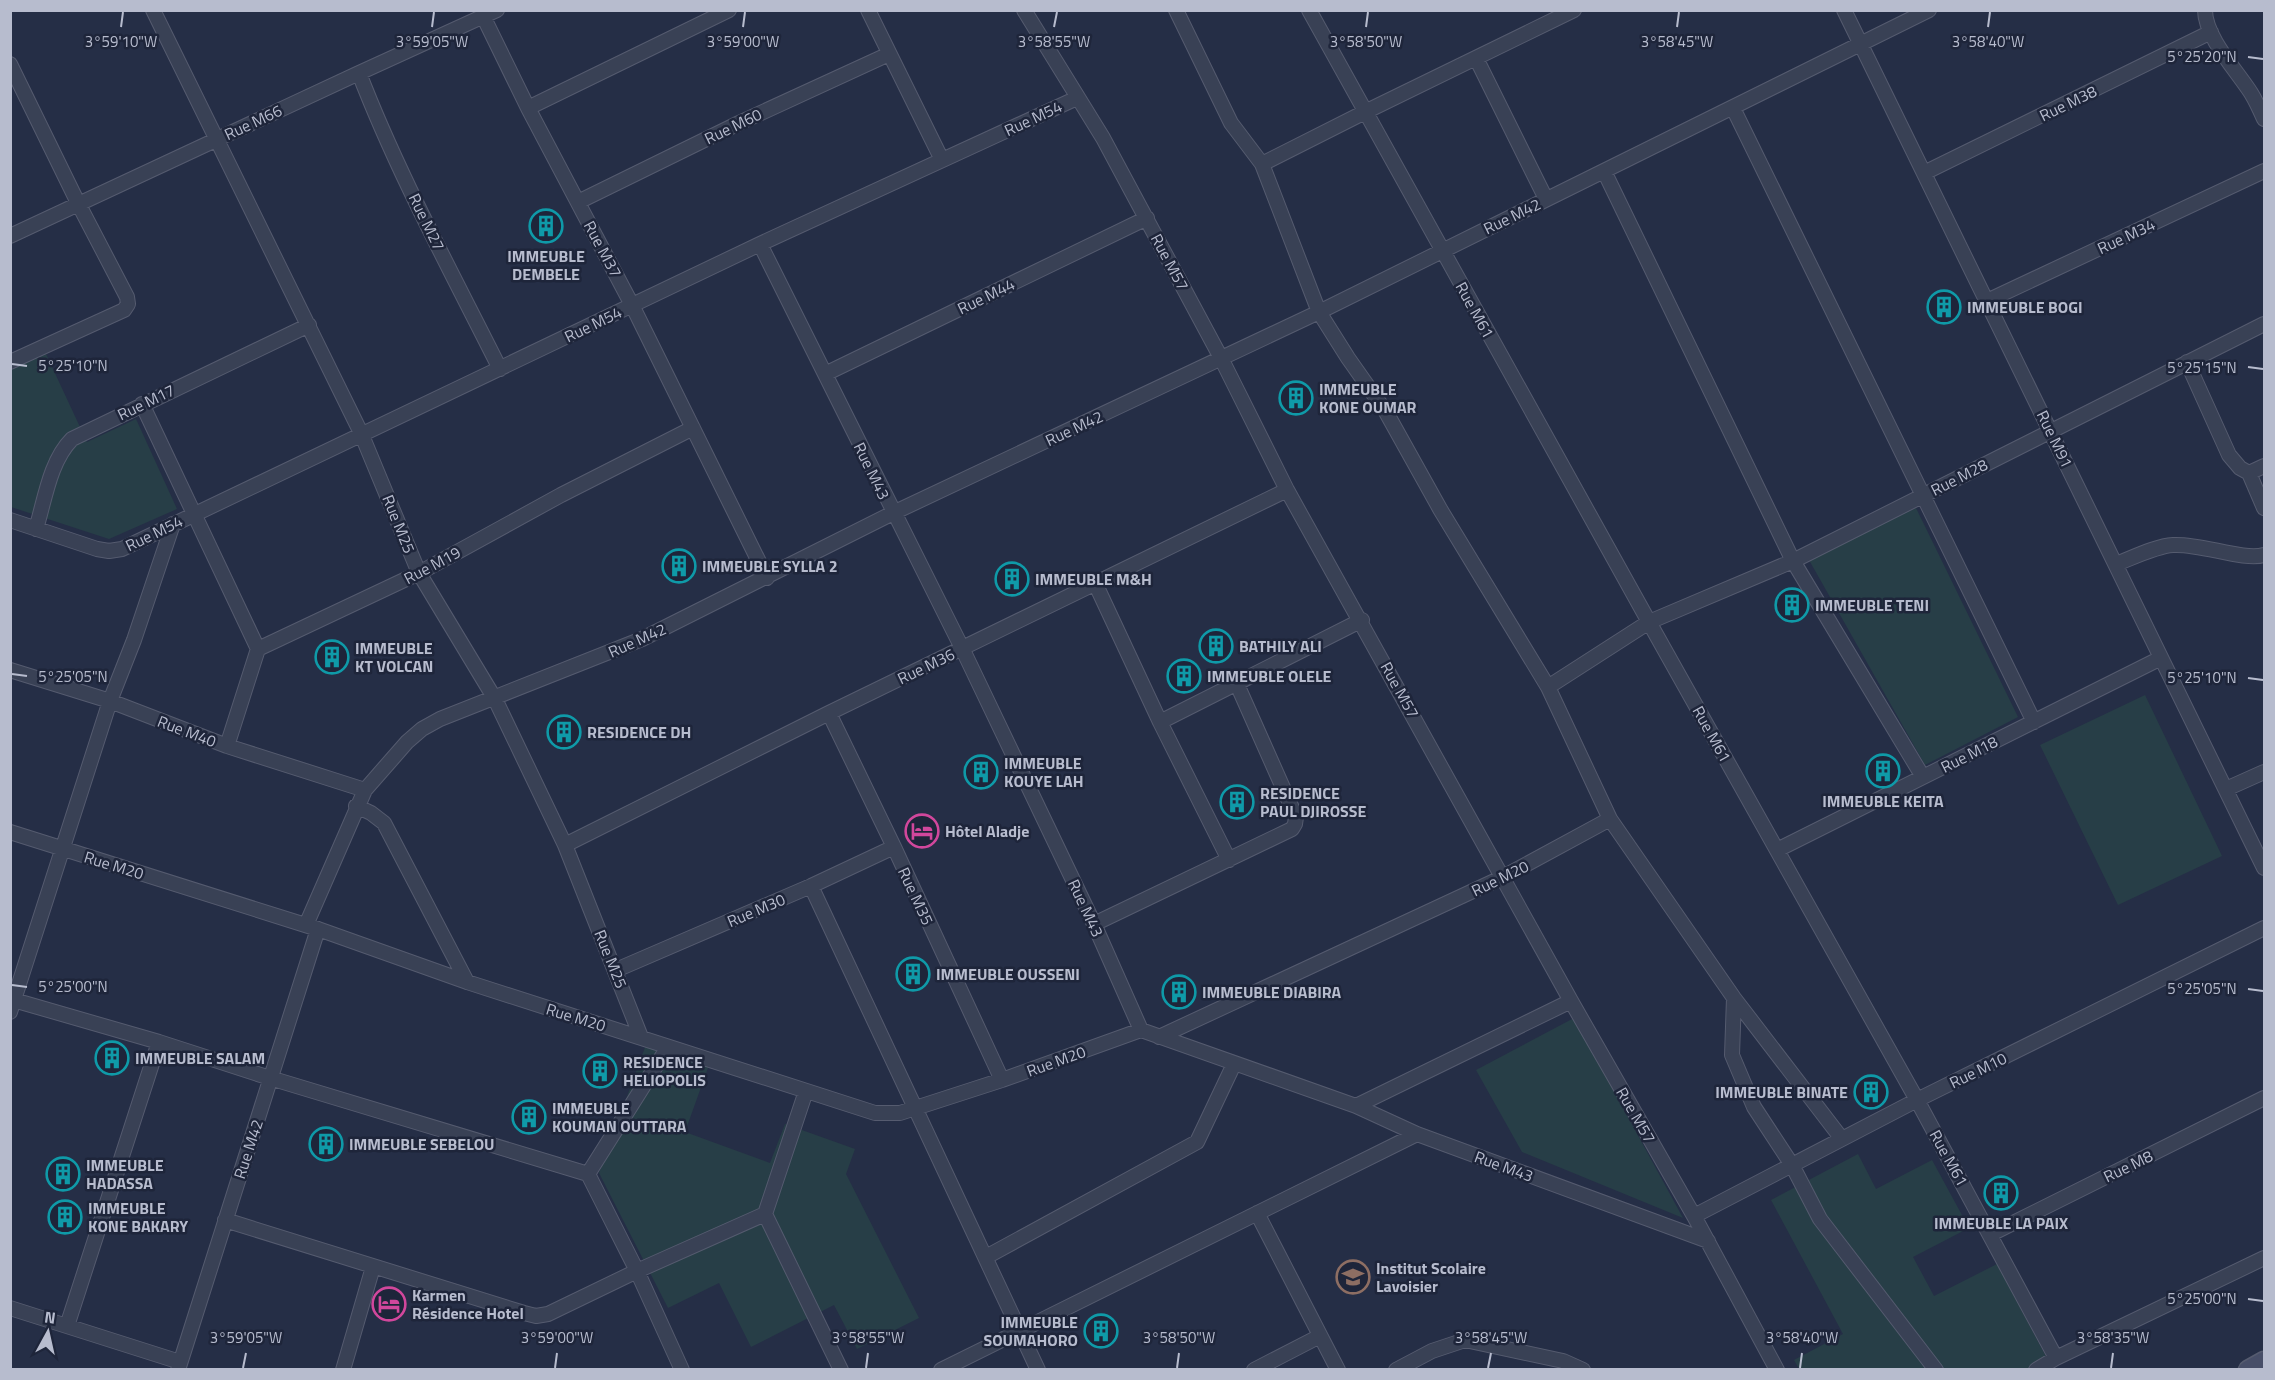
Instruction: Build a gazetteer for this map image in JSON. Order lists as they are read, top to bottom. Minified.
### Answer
{"streets":{"street":["Rue M38","Rue M54","Rue M66","Rue M60","Rue M42","Rue M27","Rue M34","Rue M37","Rue M57","Rue M44","Rue M61","Rue M17","Rue M91","Rue M43","Rue M28","Rue M25","Rue M19","Rue M36","Rue M40","Rue M18","Rue M20","Rue M35","Rue M30","Rue M10","Rue M8"]},"crossings":[["Rue M38","Rue M91"],["Rue M54","Rue M27"],["Rue M54","Rue M37"],["Rue M54","Rue M57"],["Rue M54","Rue M17"],["Rue M54","Rue M43"],["Rue M54","Rue M25"],["Rue M66","Rue M27"],["Rue M66","Rue M37"],["Rue M66","Rue M25"],["Rue M60","Rue M37"],["Rue M42","Rue M37"],["Rue M42","Rue M57"],["Rue M42","Rue M61"],["Rue M42","Rue M91"],["Rue M42","Rue M43"],["Rue M42","Rue M25"],["Rue M42","Rue M40"],["Rue M42","Rue M20"],["Rue M34","Rue M91"],["Rue M37","Rue M19"],["Rue M57","Rue M44"],["Rue M57","Rue M43"],["Rue M57","Rue M36"],["Rue M57","Rue M20"],["Rue M57","Rue M10"],["Rue M44","Rue M43"],["Rue M61","Rue M28"],["Rue M61","Rue M18"],["Rue M61","Rue M10"],["Rue M61","Rue M8"],["Rue M17","Rue M25"],["Rue M91","Rue M28"],["Rue M91","Rue M18"],["Rue M43","Rue M36"],["Rue M43","Rue M20"],["Rue M25","Rue M19"],["Rue M25","Rue M36"],["Rue M25","Rue M20"],["Rue M25","Rue M30"],["Rue M36","Rue M35"],["Rue M20","Rue M35"],["Rue M35","Rue M30"]],"places":{"building":["IMMEUBLE DEMBELE","IMMEUBLE BOGI","IMMEUBLE KONE OUMAR","IMMEUBLE SYLLA 2","IMMEUBLE M&H","IMMEUBLE TENI","BATHILY ALI","IMMEUBLE KT VOLCAN","IMMEUBLE OLELE","RESIDENCE DH","IMMEUBLE KEITA","IMMEUBLE KOUYE LAH","RESIDENCE PAUL DJIROSSE","IMMEUBLE OUSSENI","IMMEUBLE DIABIRA","IMMEUBLE SALAM","RESIDENCE HELIOPOLIS","IMMEUBLE BINATE","IMMEUBLE KOUMAN OUTTARA","IMMEUBLE SEBELOU","IMMEUBLE HADASSA","IMMEUBLE LA PAIX","IMMEUBLE KONE BAKARY","IMMEUBLE SOUMAHORO"],"hotel":["Hôtel Aladje","Karmen Résidence Hotel"],"school or university":["Institut Scolaire Lavoisier"]},"north":"top","coordinates":["3°59'10\"W","3°59'05\"W","3°59'00\"W","3°58'55\"W","3°58'50\"W","3°58'45\"W","3°58'40\"W","5°25'20\"N","5°25'10\"N","5°25'15\"N","5°25'05\"N","5°25'00\"N","3°58'35\"W"]}
